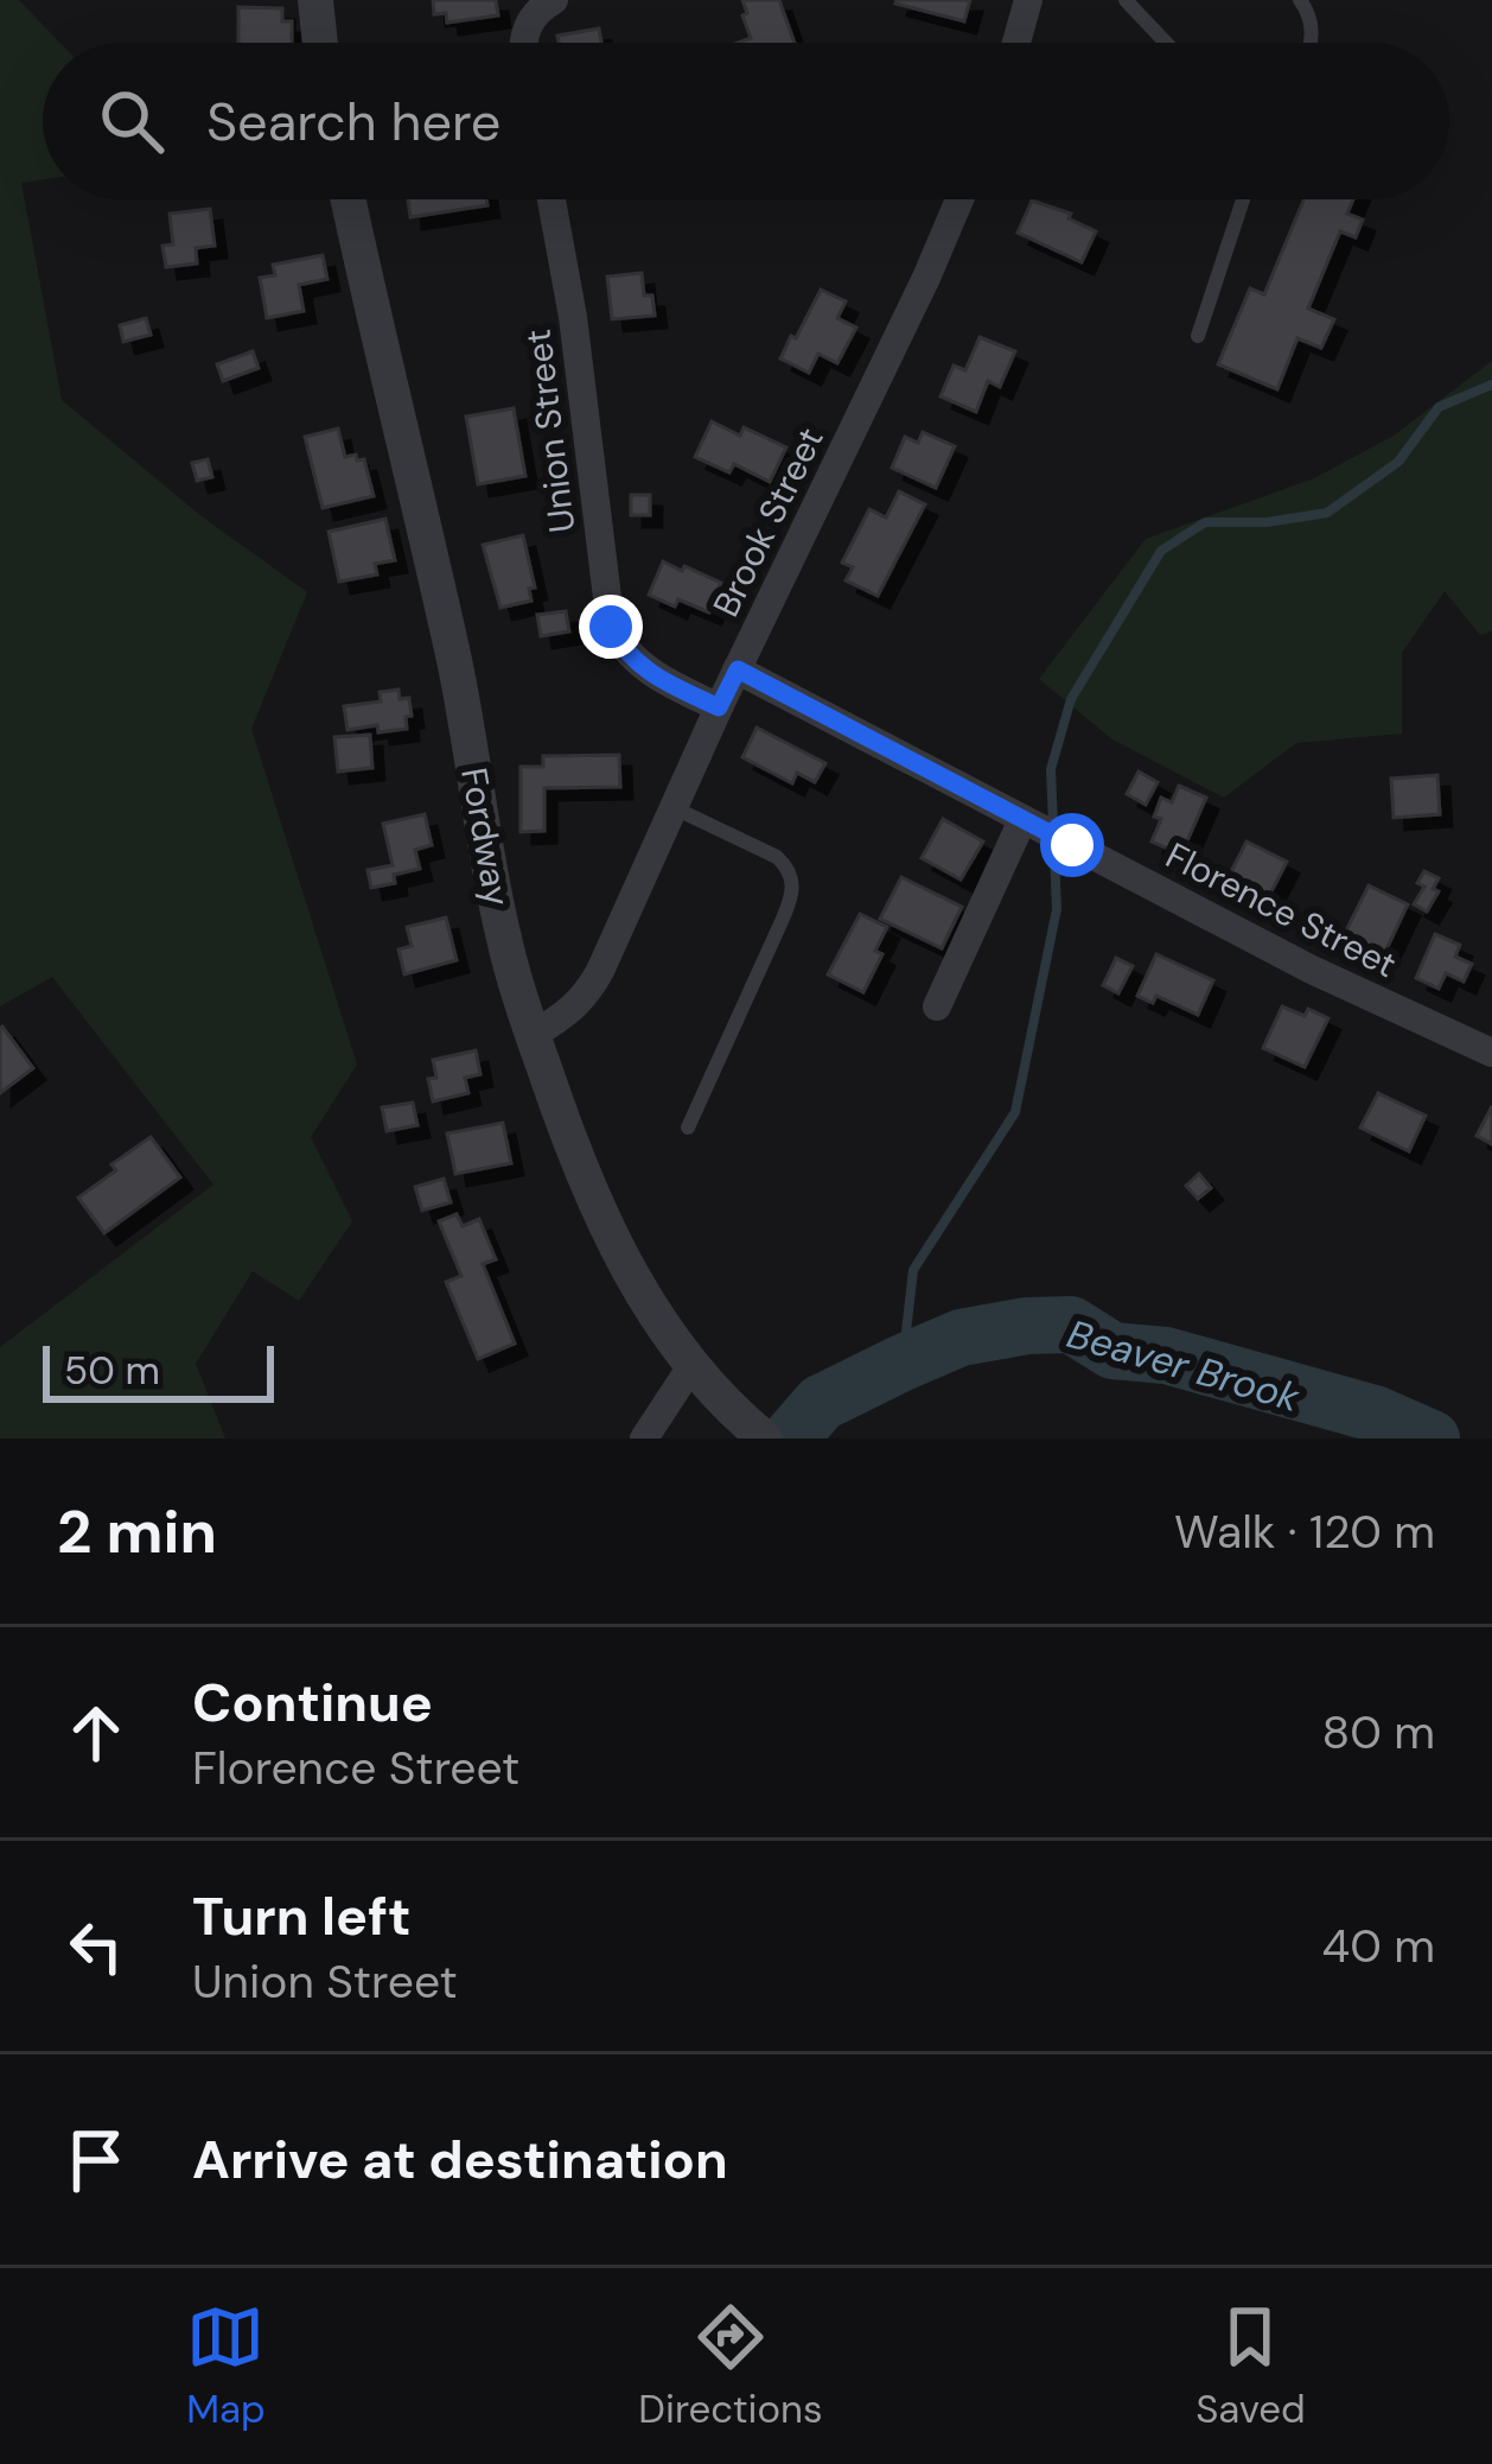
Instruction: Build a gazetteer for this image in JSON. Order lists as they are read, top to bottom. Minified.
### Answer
{"streets":{"street":["Union Street","Brook Street","Fordway","Florence Street"]},"crossings":[["Union Street","Brook Street"],["Brook Street","Fordway"],["Brook Street","Florence Street"]],"water":["Beaver Brook"],"scale_bar":"50 m","page":{"search":"Search here","scale":"50 m","heading":["2 min","Walk · 120 m"],"list":[["Continue","Florence Street","80 m"],["Turn left","Union Street","40 m"],"Arrive at destination"],"nav":["Map","Directions","Saved"]}}
